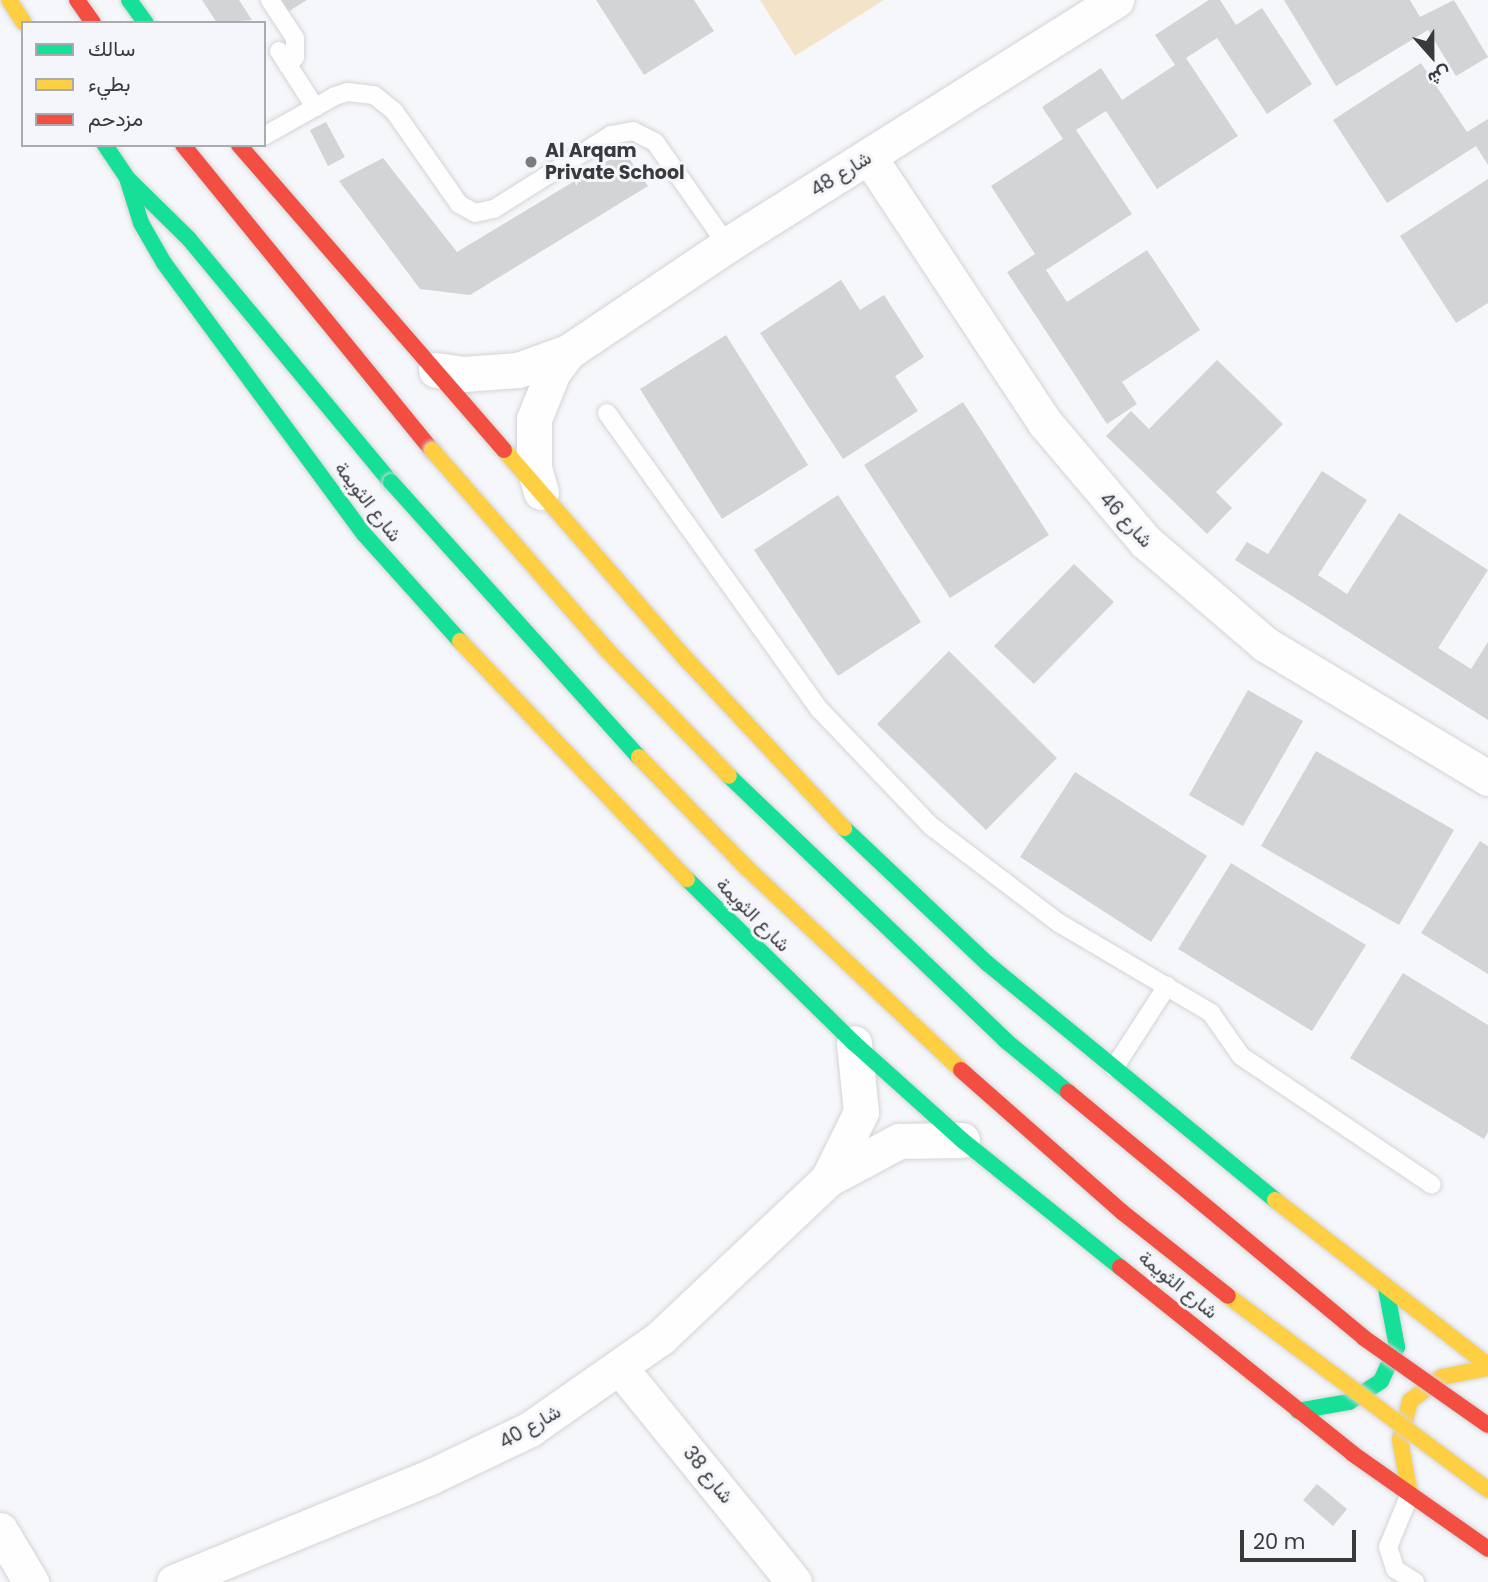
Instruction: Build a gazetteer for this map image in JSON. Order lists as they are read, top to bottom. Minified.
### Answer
{"streets":{"street":["شارع 48","شارع الثويمة","شارع 46","شارع 40","شارع 38"]},"crossings":[["شارع 48","شارع 46"],["شارع الثويمة","شارع 40"],["شارع 40","شارع 38"]],"places":["Al Arqam Private School"],"legend":["سالك","بطيء","مزدحم"],"scale_bar":"20 m","north":"bottom"}
